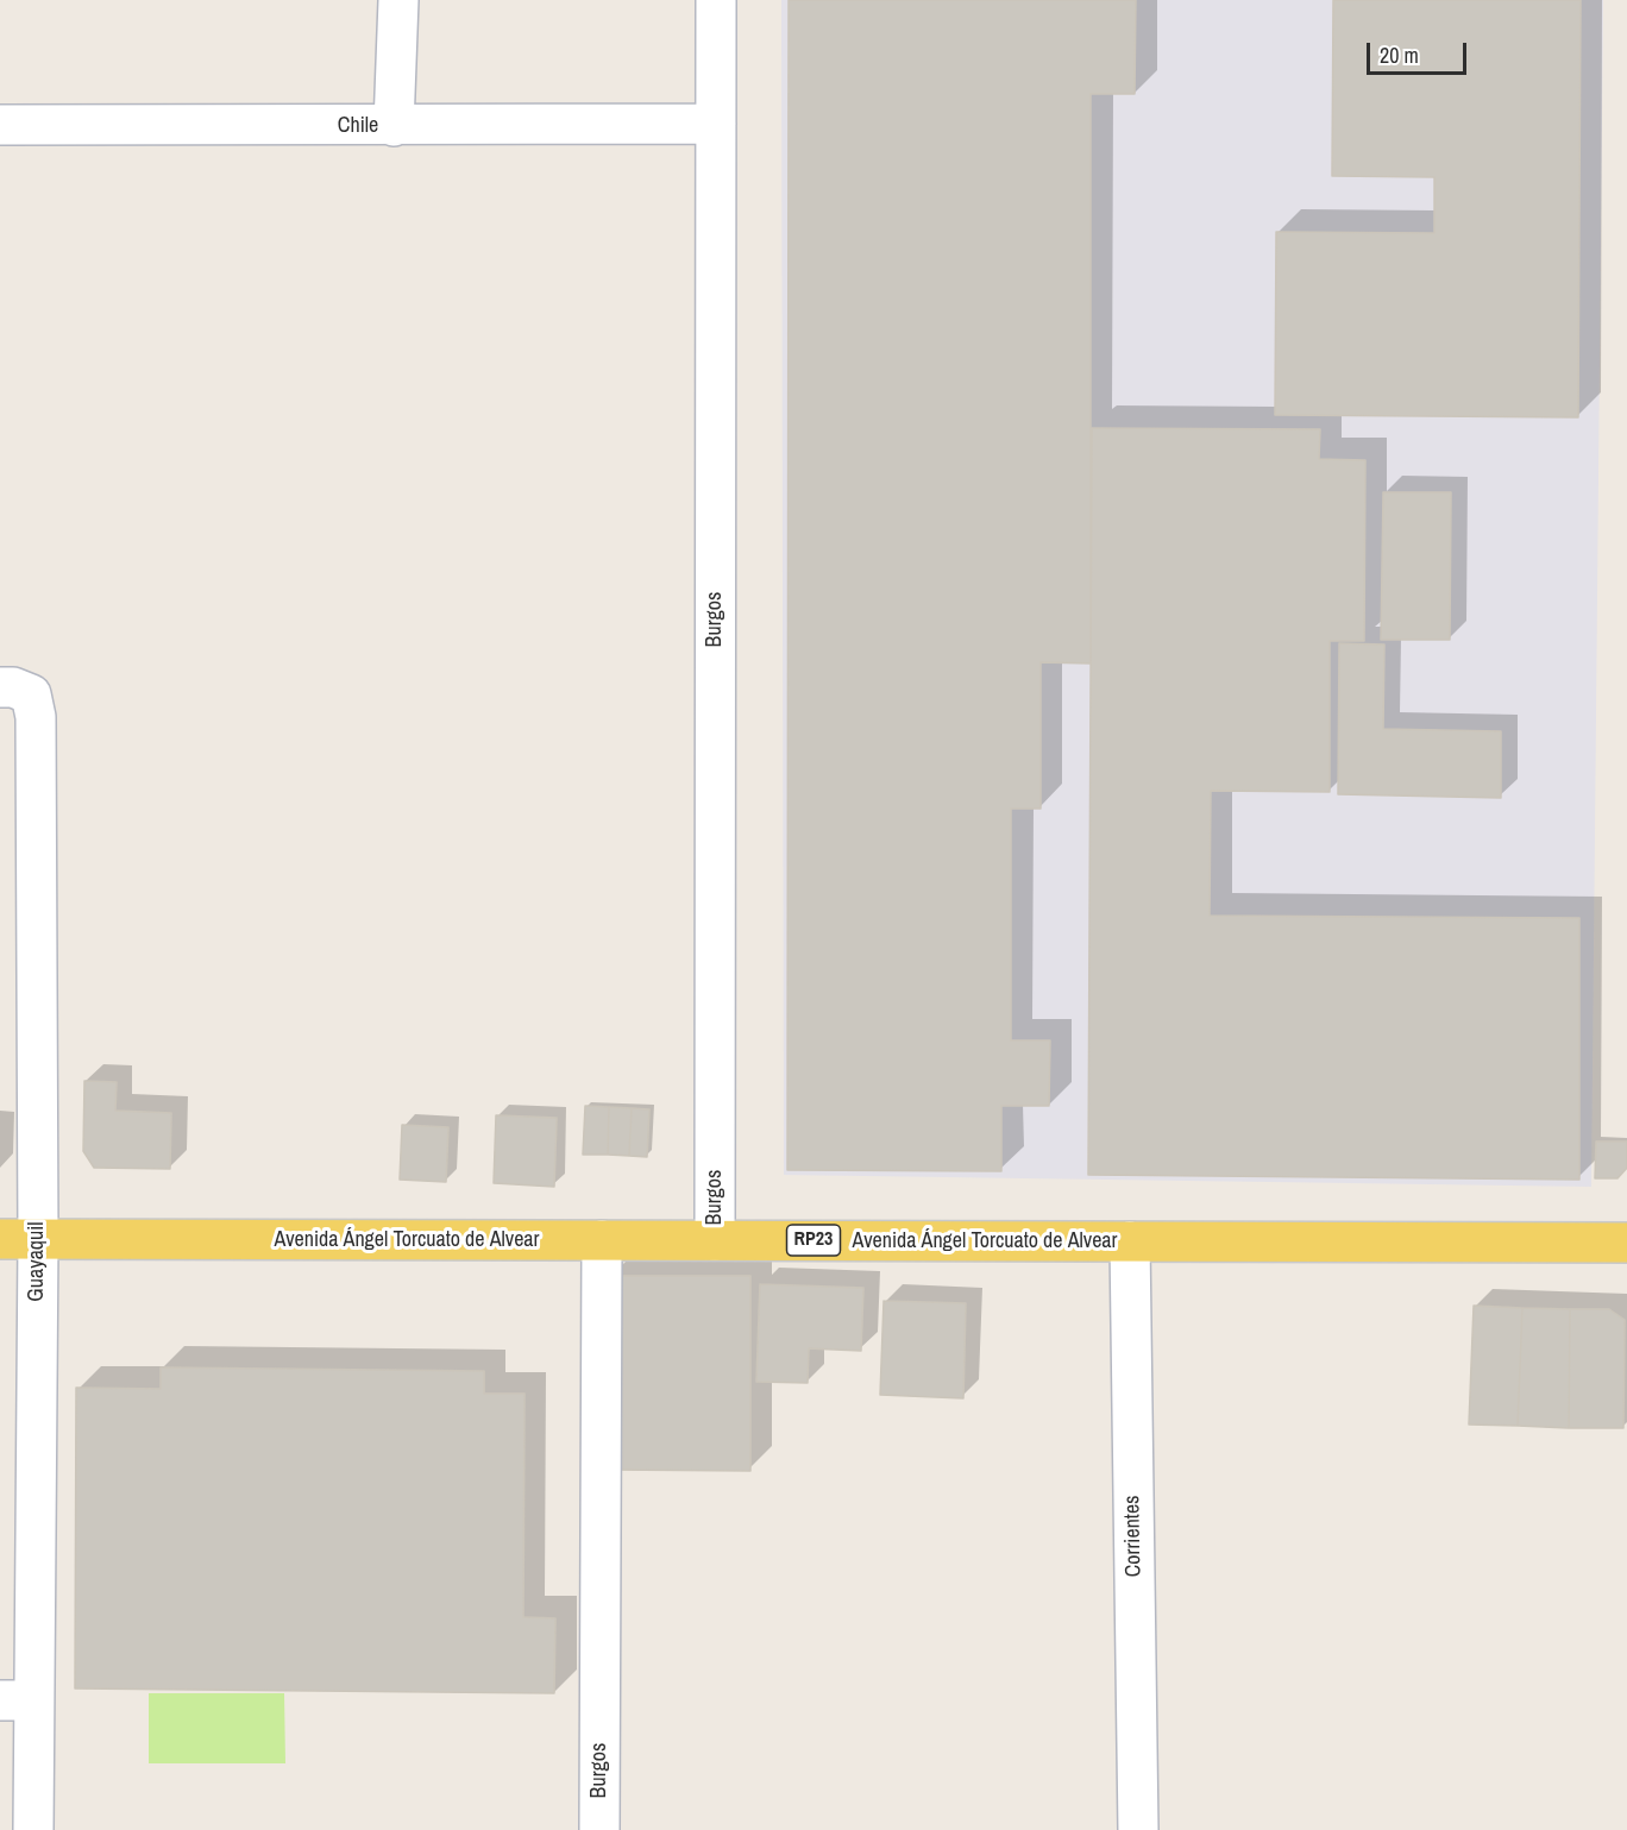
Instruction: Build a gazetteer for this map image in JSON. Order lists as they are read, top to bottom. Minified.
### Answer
{"streets":{"main road":["Avenida Ángel Torcuato de Alvear","RP23"],"street":["Chile","Burgos","Guayaquil","Corrientes"]},"crossings":[["Chile","Burgos"],["Burgos","Avenida Ángel Torcuato de Alvear"],["Avenida Ángel Torcuato de Alvear","Guayaquil"],["Avenida Ángel Torcuato de Alvear","Corrientes"]],"scale_bar":"20 m"}
